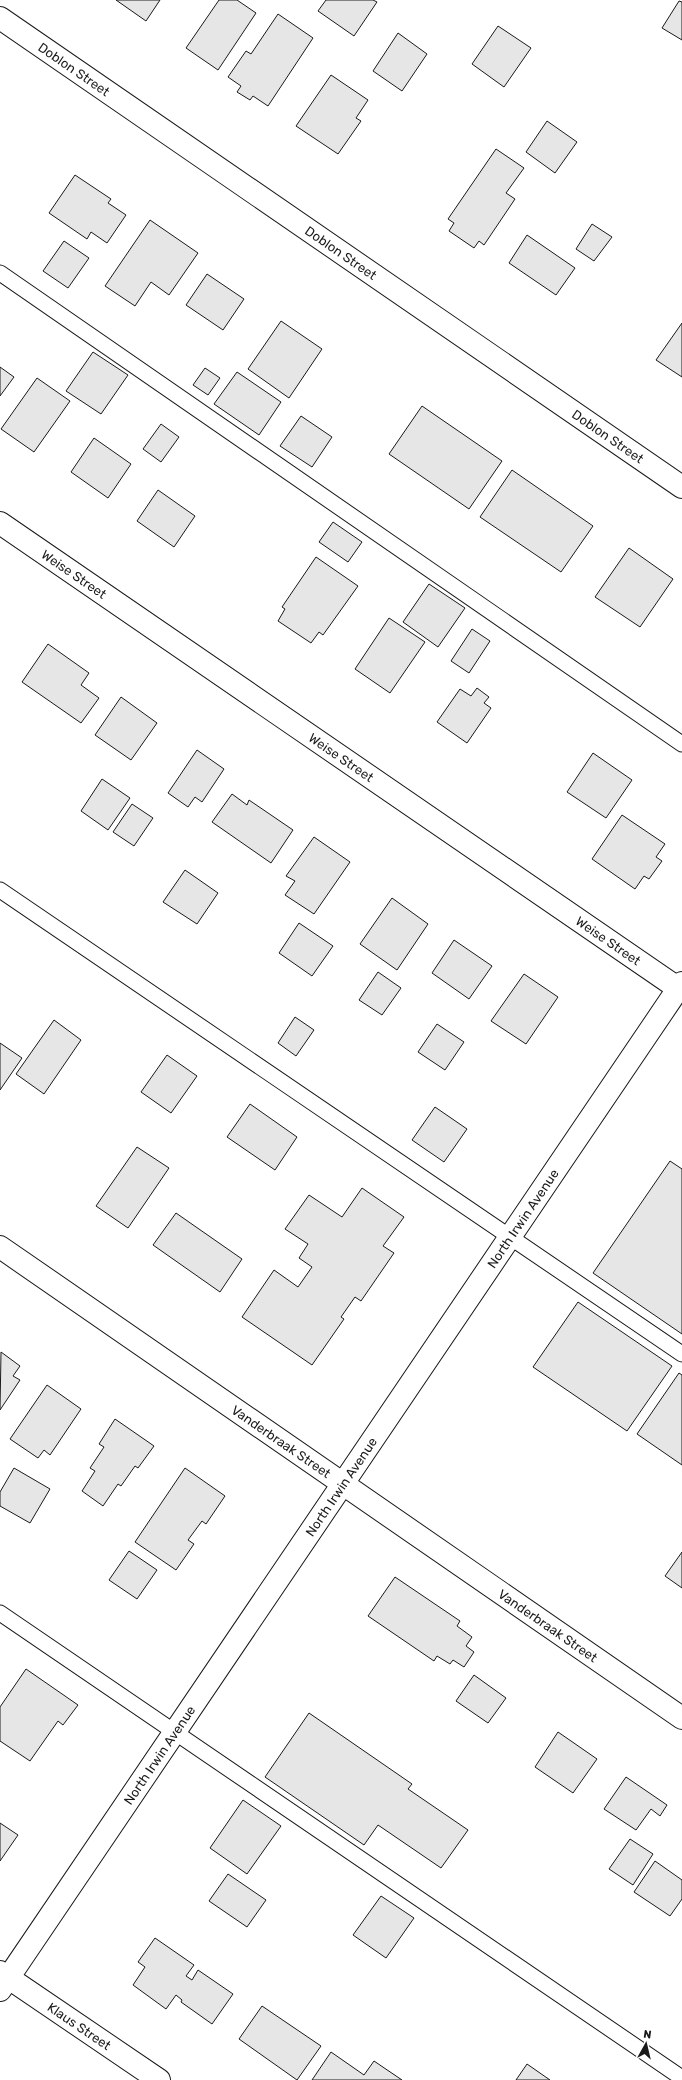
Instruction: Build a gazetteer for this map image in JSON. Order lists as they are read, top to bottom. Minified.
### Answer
{"streets":{"street":["Doblon Street","Weise Street","North Irwin Avenue","Vanderbraak Street","Klaus Street"]},"crossings":[["Weise Street","North Irwin Avenue"],["North Irwin Avenue","Vanderbraak Street"],["North Irwin Avenue","Klaus Street"]],"north":"top"}
